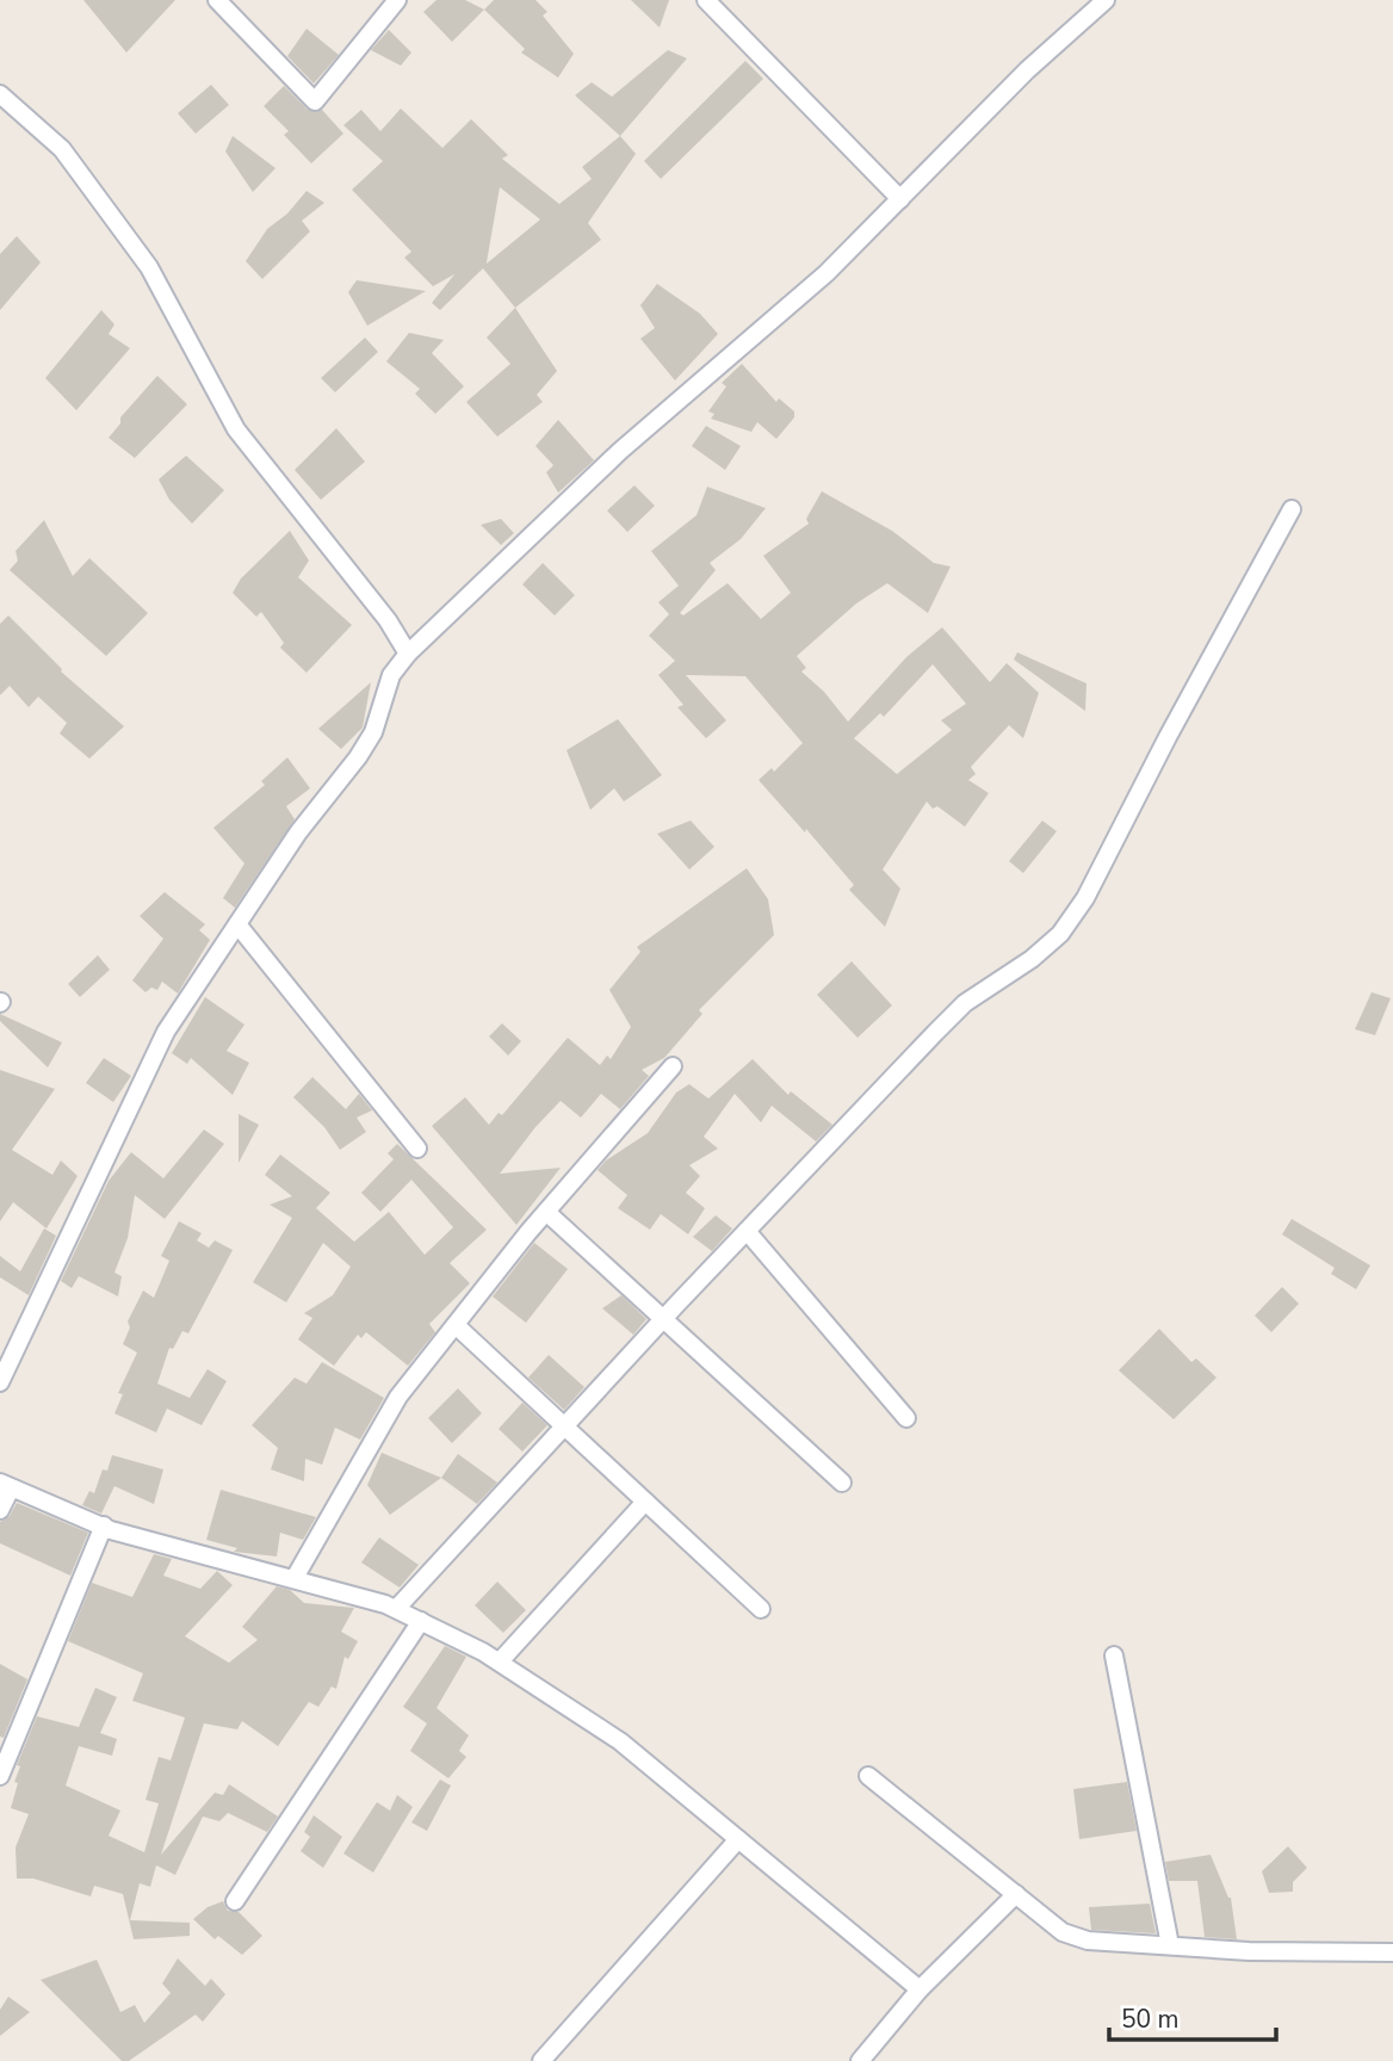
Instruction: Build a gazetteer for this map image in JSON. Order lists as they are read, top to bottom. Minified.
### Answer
{"scale_bar":"50 m"}
